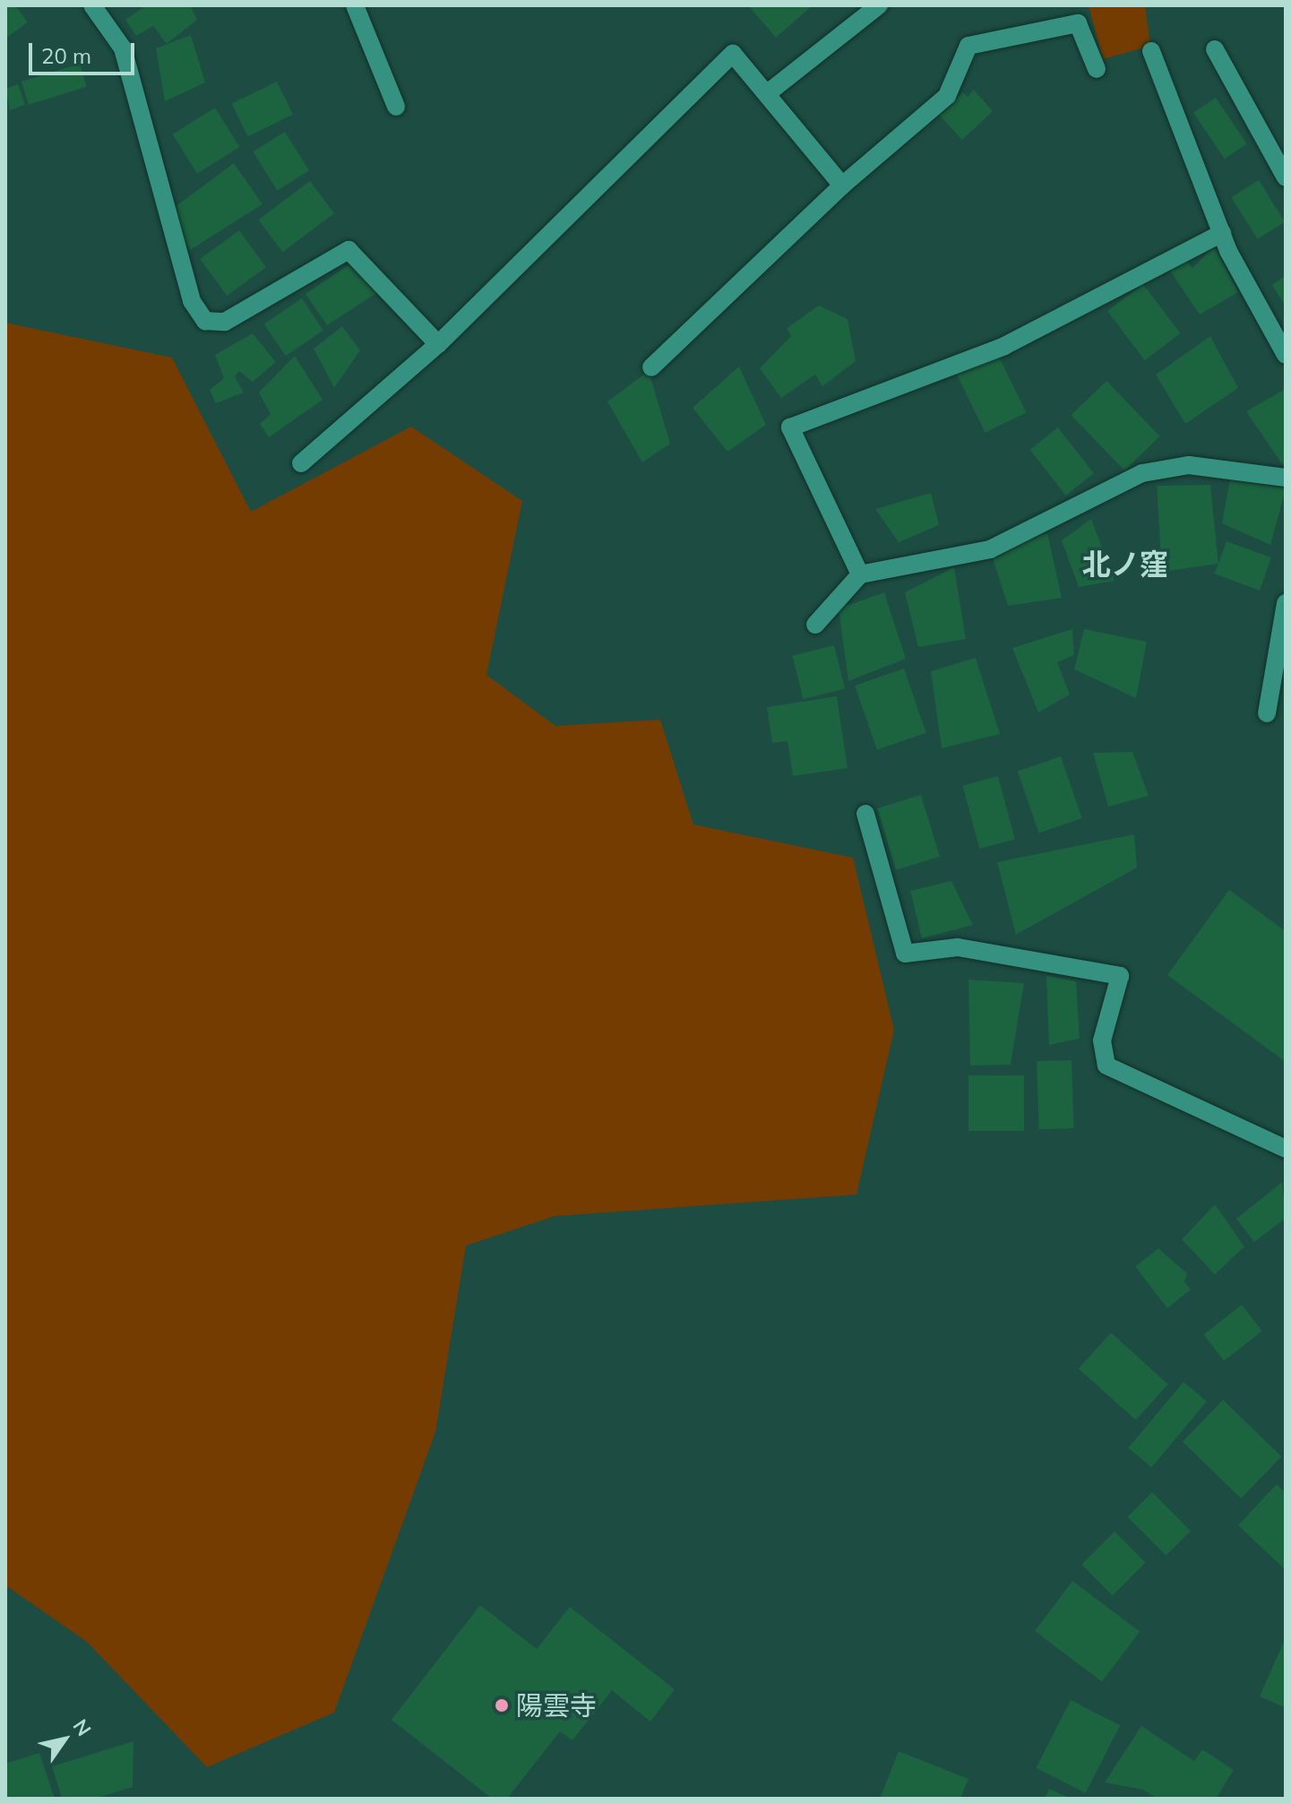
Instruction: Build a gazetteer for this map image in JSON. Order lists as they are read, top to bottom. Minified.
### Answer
{"districts":["北ノ窪"],"places":["陽雲寺"],"scale_bar":"20 m","north":"top right"}
